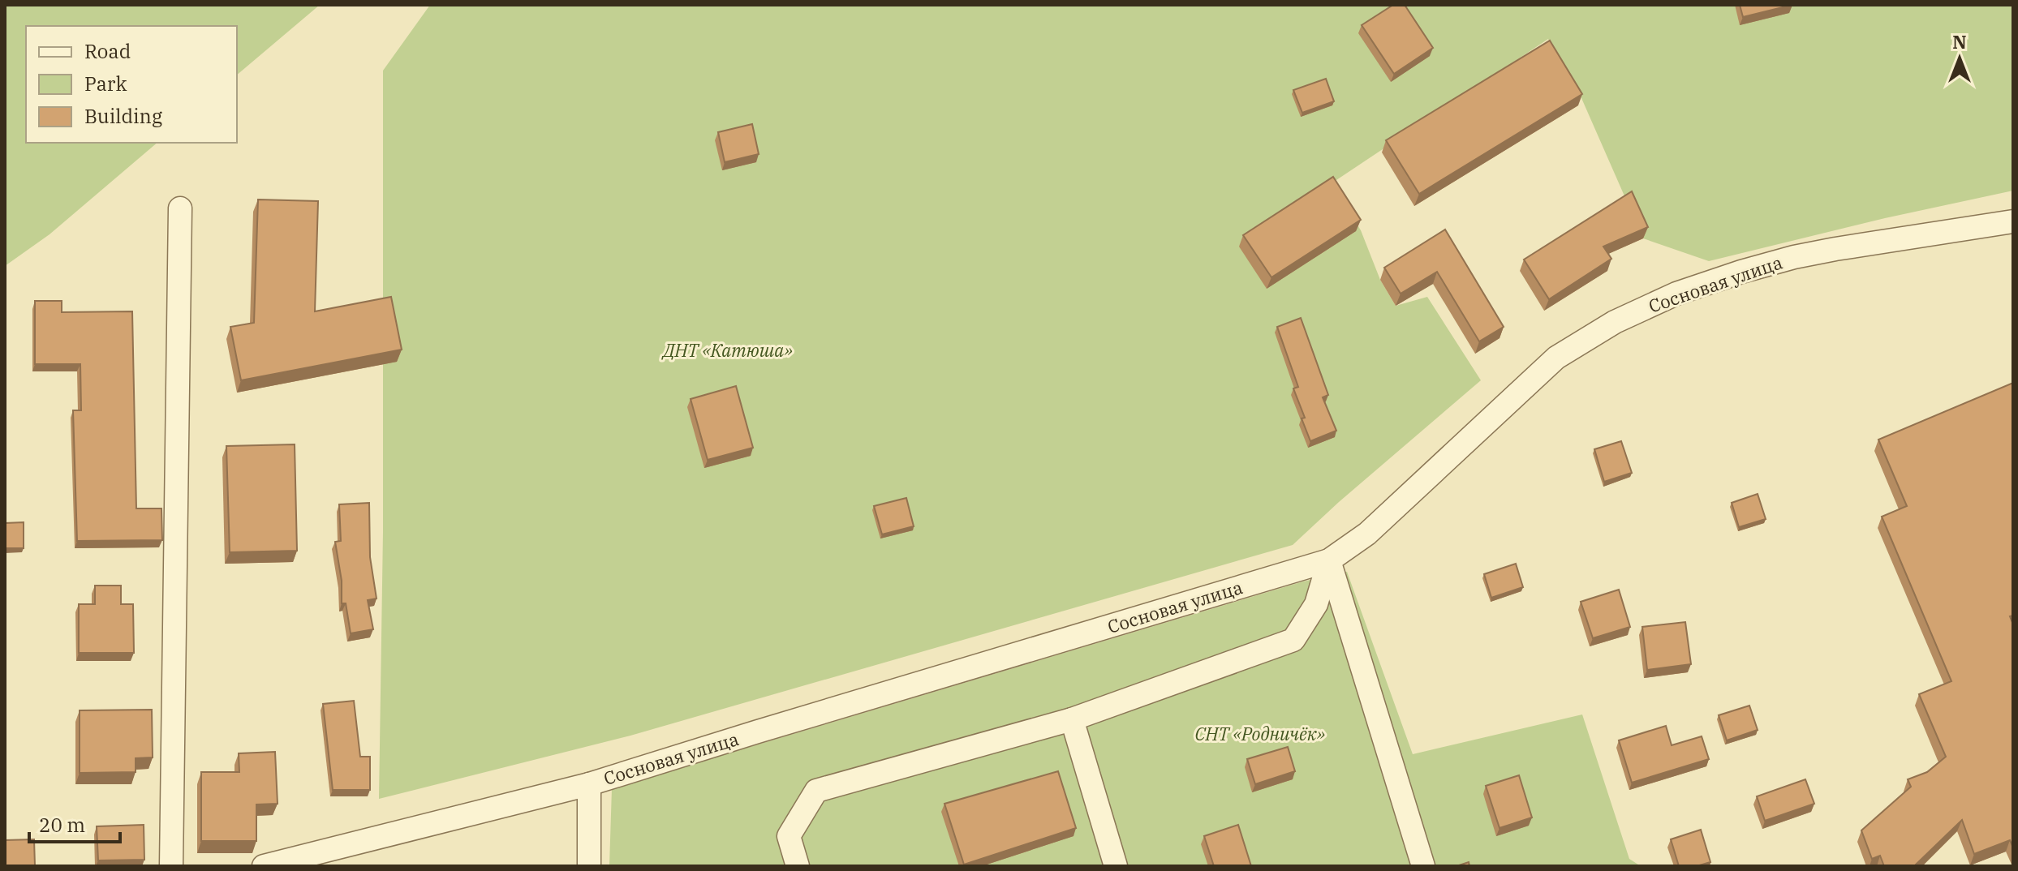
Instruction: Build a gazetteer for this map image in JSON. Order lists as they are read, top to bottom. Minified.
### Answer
{"streets":{"street":["Сосновая улица"]},"parks":["ДНТ «Катюша»","СНТ «Родничёк»"],"legend":["Road","Park","Building"],"scale_bar":"20 m","north":"top"}
